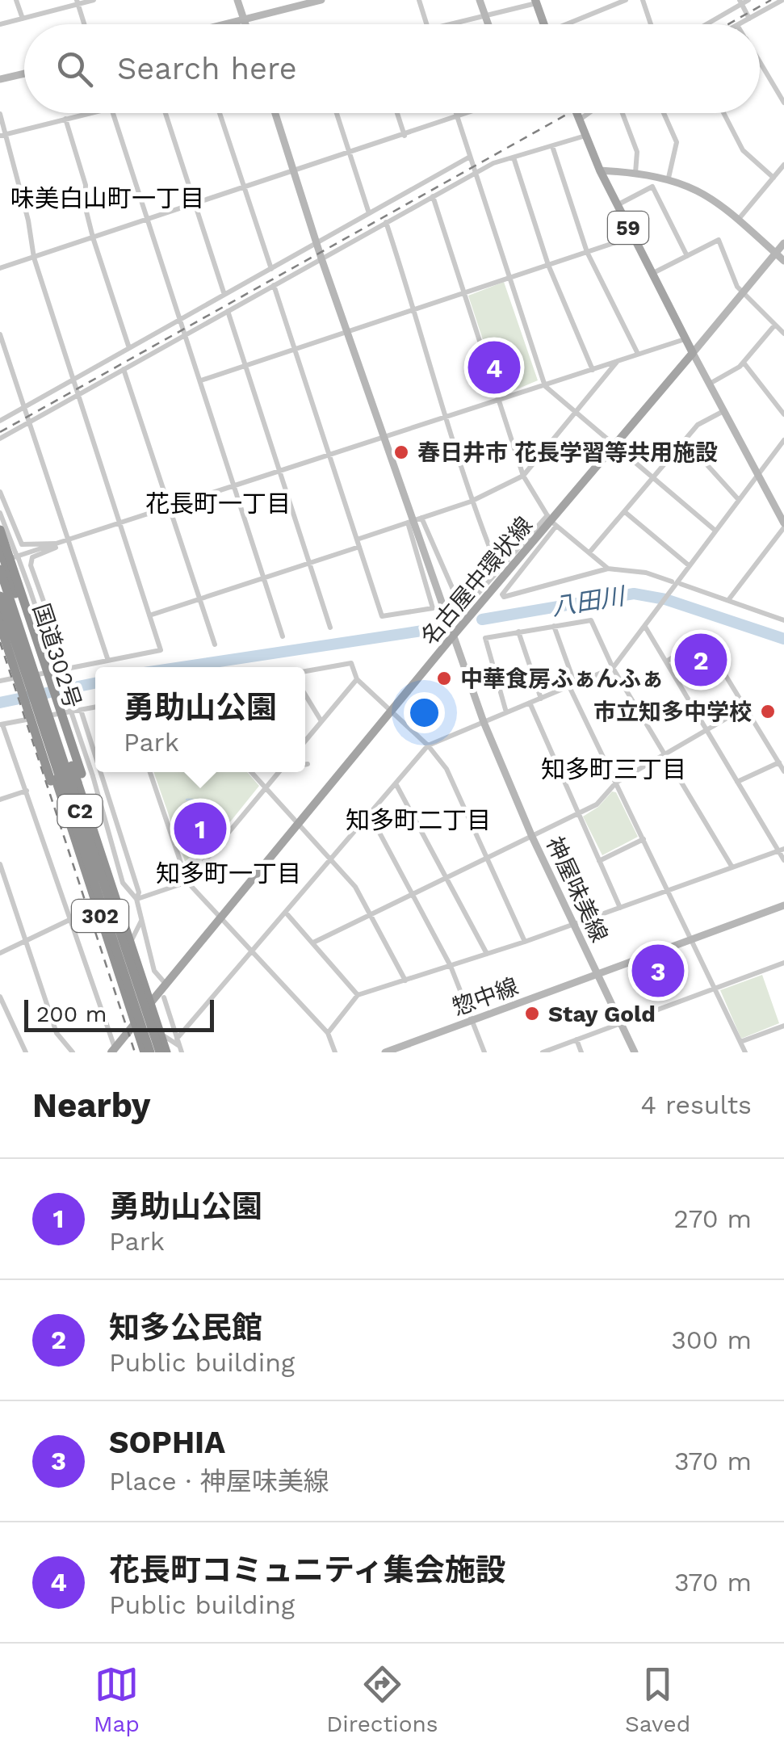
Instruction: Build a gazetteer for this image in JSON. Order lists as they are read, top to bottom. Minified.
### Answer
{"streets":{"highway":["国道302号","C2","302"],"main road":["59","名古屋中環状線"],"street":["神屋味美線","惣中線"]},"crossings":[["59","名古屋中環状線"],["名古屋中環状線","神屋味美線"],["名古屋中環状線","302"],["国道302号","302"],["C2","302"],["神屋味美線","惣中線"]],"districts":["味美白山町一丁目","花長町一丁目","知多町三丁目","知多町二丁目","知多町一丁目"],"water":["八田川"],"places":["春日井市 花長学習等共用施設","中華食房ふぁんふぁ","市立知多中学校","Stay Gold"],"scale_bar":"200 m","page":{"search":"Search here","pins":["4","2","1","3"],"popup":["勇助山公園","Park"],"scale":"200 m","heading":["Nearby","4 results"],"list":[{"mark":"1","name":"勇助山公園","note":"Park","value":"270 m"},{"mark":"2","name":"知多公民館","note":"Public building","value":"300 m"},{"mark":"3","name":"SOPHIA","note":"Place · 神屋味美線","value":"370 m"},{"mark":"4","name":"花長町コミュニティ集会施設","note":"Public building","value":"370 m"}],"nav":["Map","Directions","Saved"]}}
